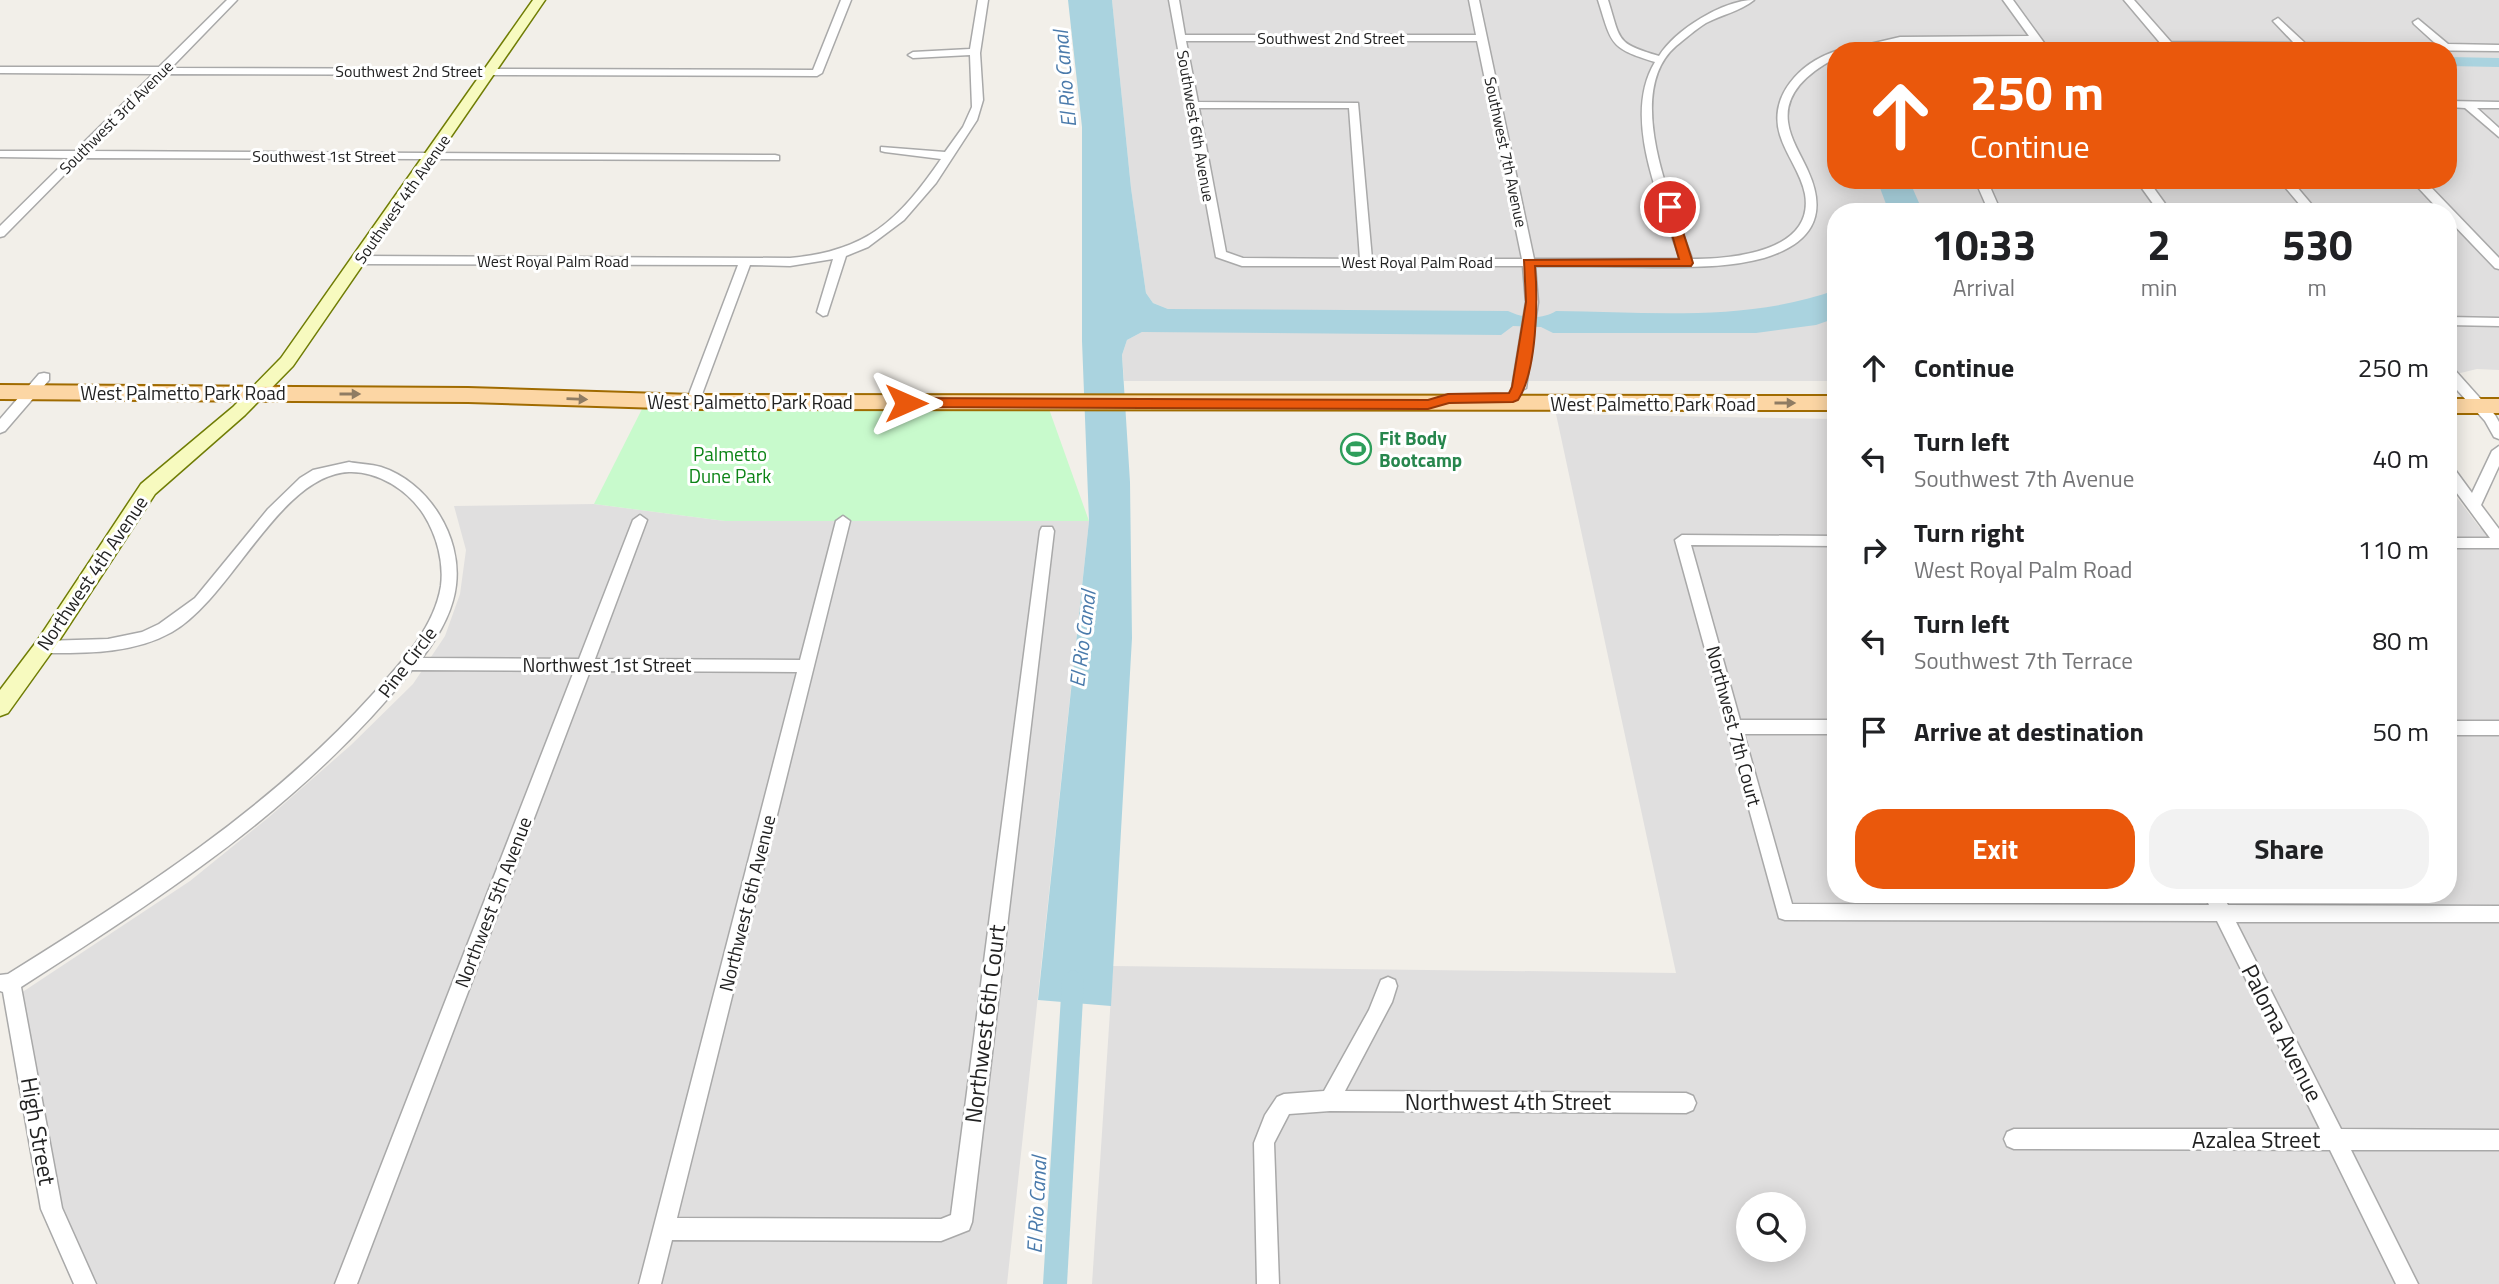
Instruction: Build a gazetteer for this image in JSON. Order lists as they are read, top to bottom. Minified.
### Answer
{"streets":{"main road":["West Palmetto Park Road"],"street":["Southwest 2nd Street","Southwest 3rd Avenue","Southwest 6th Avenue","Southwest 7th Avenue","Southwest 1st Street","Southwest 4th Avenue","West Royal Palm Road","Northwest 4th Avenue","Pine Circle","Northwest 1st Street","Northwest 7th Court","Northwest 5th Avenue","Northwest 6th Avenue","Northwest 6th Court","Paloma Avenue","Northwest 4th Street","High Street","Azalea Street"]},"crossings":[["Southwest 2nd Street","Southwest 3rd Avenue"],["Southwest 2nd Street","Southwest 6th Avenue"],["Southwest 2nd Street","Southwest 7th Avenue"],["Southwest 2nd Street","Southwest 4th Avenue"],["Southwest 3rd Avenue","Southwest 1st Street"],["Southwest 6th Avenue","West Royal Palm Road"],["Southwest 7th Avenue","West Royal Palm Road"],["Southwest 7th Avenue","West Palmetto Park Road"],["Southwest 1st Street","Southwest 4th Avenue"],["Southwest 4th Avenue","West Royal Palm Road"],["Southwest 4th Avenue","West Palmetto Park Road"],["Southwest 4th Avenue","Northwest 4th Avenue"],["West Palmetto Park Road","Northwest 4th Avenue"],["Northwest 4th Avenue","Pine Circle"],["Pine Circle","Northwest 1st Street"],["Pine Circle","High Street"],["Northwest 1st Street","Northwest 5th Avenue"],["Northwest 1st Street","Northwest 6th Avenue"],["Northwest 7th Court","Paloma Avenue"],["Northwest 6th Avenue","Northwest 6th Court"],["Paloma Avenue","Azalea Street"]],"water":["El Rio Canal"],"parks":["Palmetto Dune Park"],"places":{"sports":["Fit Body Bootcamp"]},"page":{"turn":["250 m","Continue"],"eta":["10:33","Arrival","2","min","530","m"],"list":[{"name":"Continue","value":"250 m"},{"name":"Turn left","note":"Southwest 7th Avenue","value":"40 m"},{"name":"Turn right","note":"West Royal Palm Road","value":"110 m"},{"name":"Turn left","note":"Southwest 7th Terrace","value":"80 m"},{"name":"Arrive at destination","value":"50 m"}],"buttons":["Exit","Share"]}}
